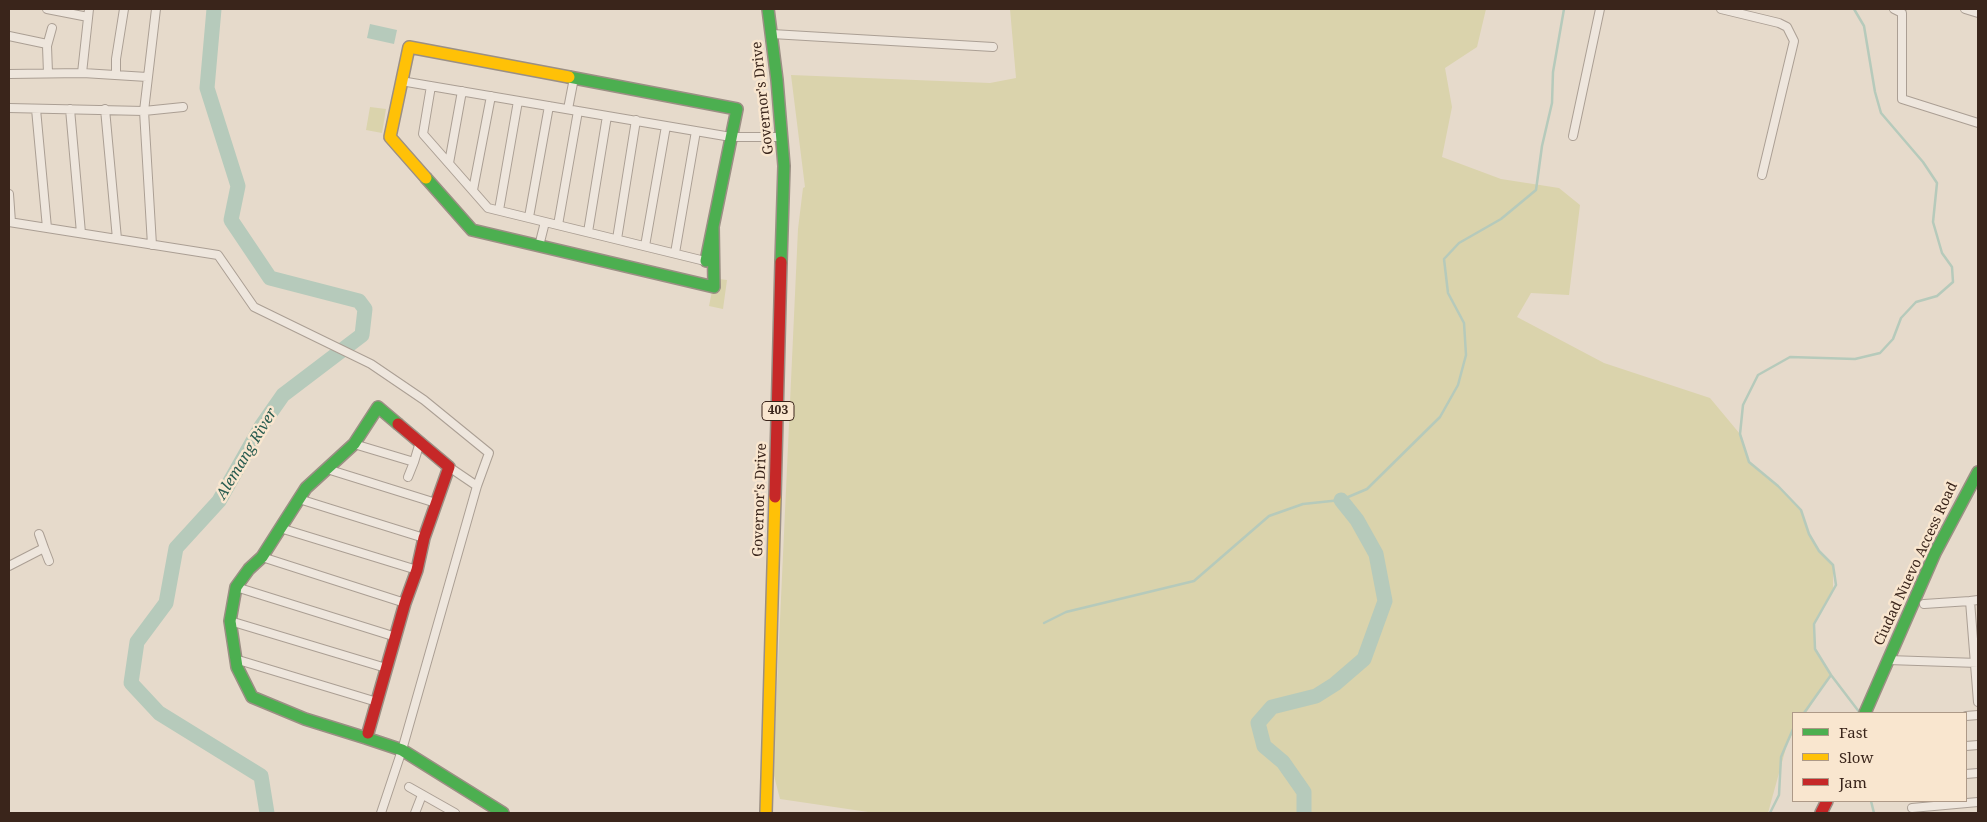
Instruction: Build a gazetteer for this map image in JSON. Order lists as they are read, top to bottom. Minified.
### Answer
{"streets":{"street":["Governor's Drive","403","Ciudad Nuevo Access Road"]},"water":["Alemang River"],"legend":["Fast","Slow","Jam"]}
